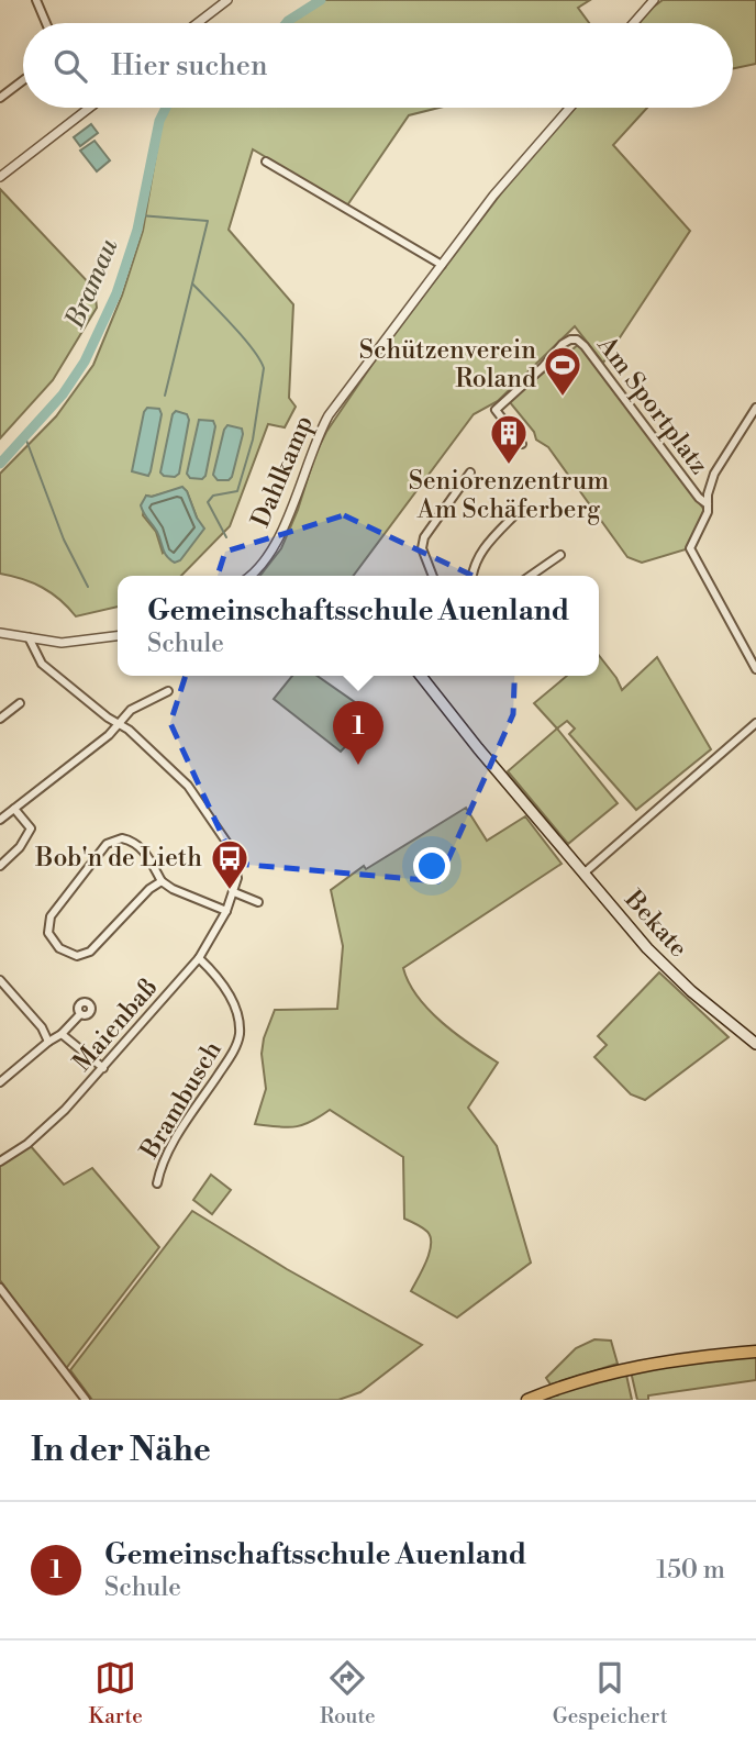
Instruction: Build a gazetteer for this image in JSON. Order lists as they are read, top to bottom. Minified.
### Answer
{"streets":{"main road":["Bekate"],"street":["Am Sportplatz","Dahlkamp","Maienbaß","Brambusch"]},"crossings":[["Maienbaß","Brambusch"]],"water":["Bramau"],"places":{"sports":["Schützenverein Roland"],"building":["Seniorenzentrum Am Schäferberg"],"bus stop":["Bob'n de Lieth"]},"page":{"search":"Hier suchen","popup":["Gemeinschaftsschule Auenland","Schule"],"pins":"1","heading":"In der Nähe","list":[{"mark":"1","name":"Gemeinschaftsschule Auenland","note":"Schule","value":"150 m"}],"nav":["Karte","Route","Gespeichert"]}}
